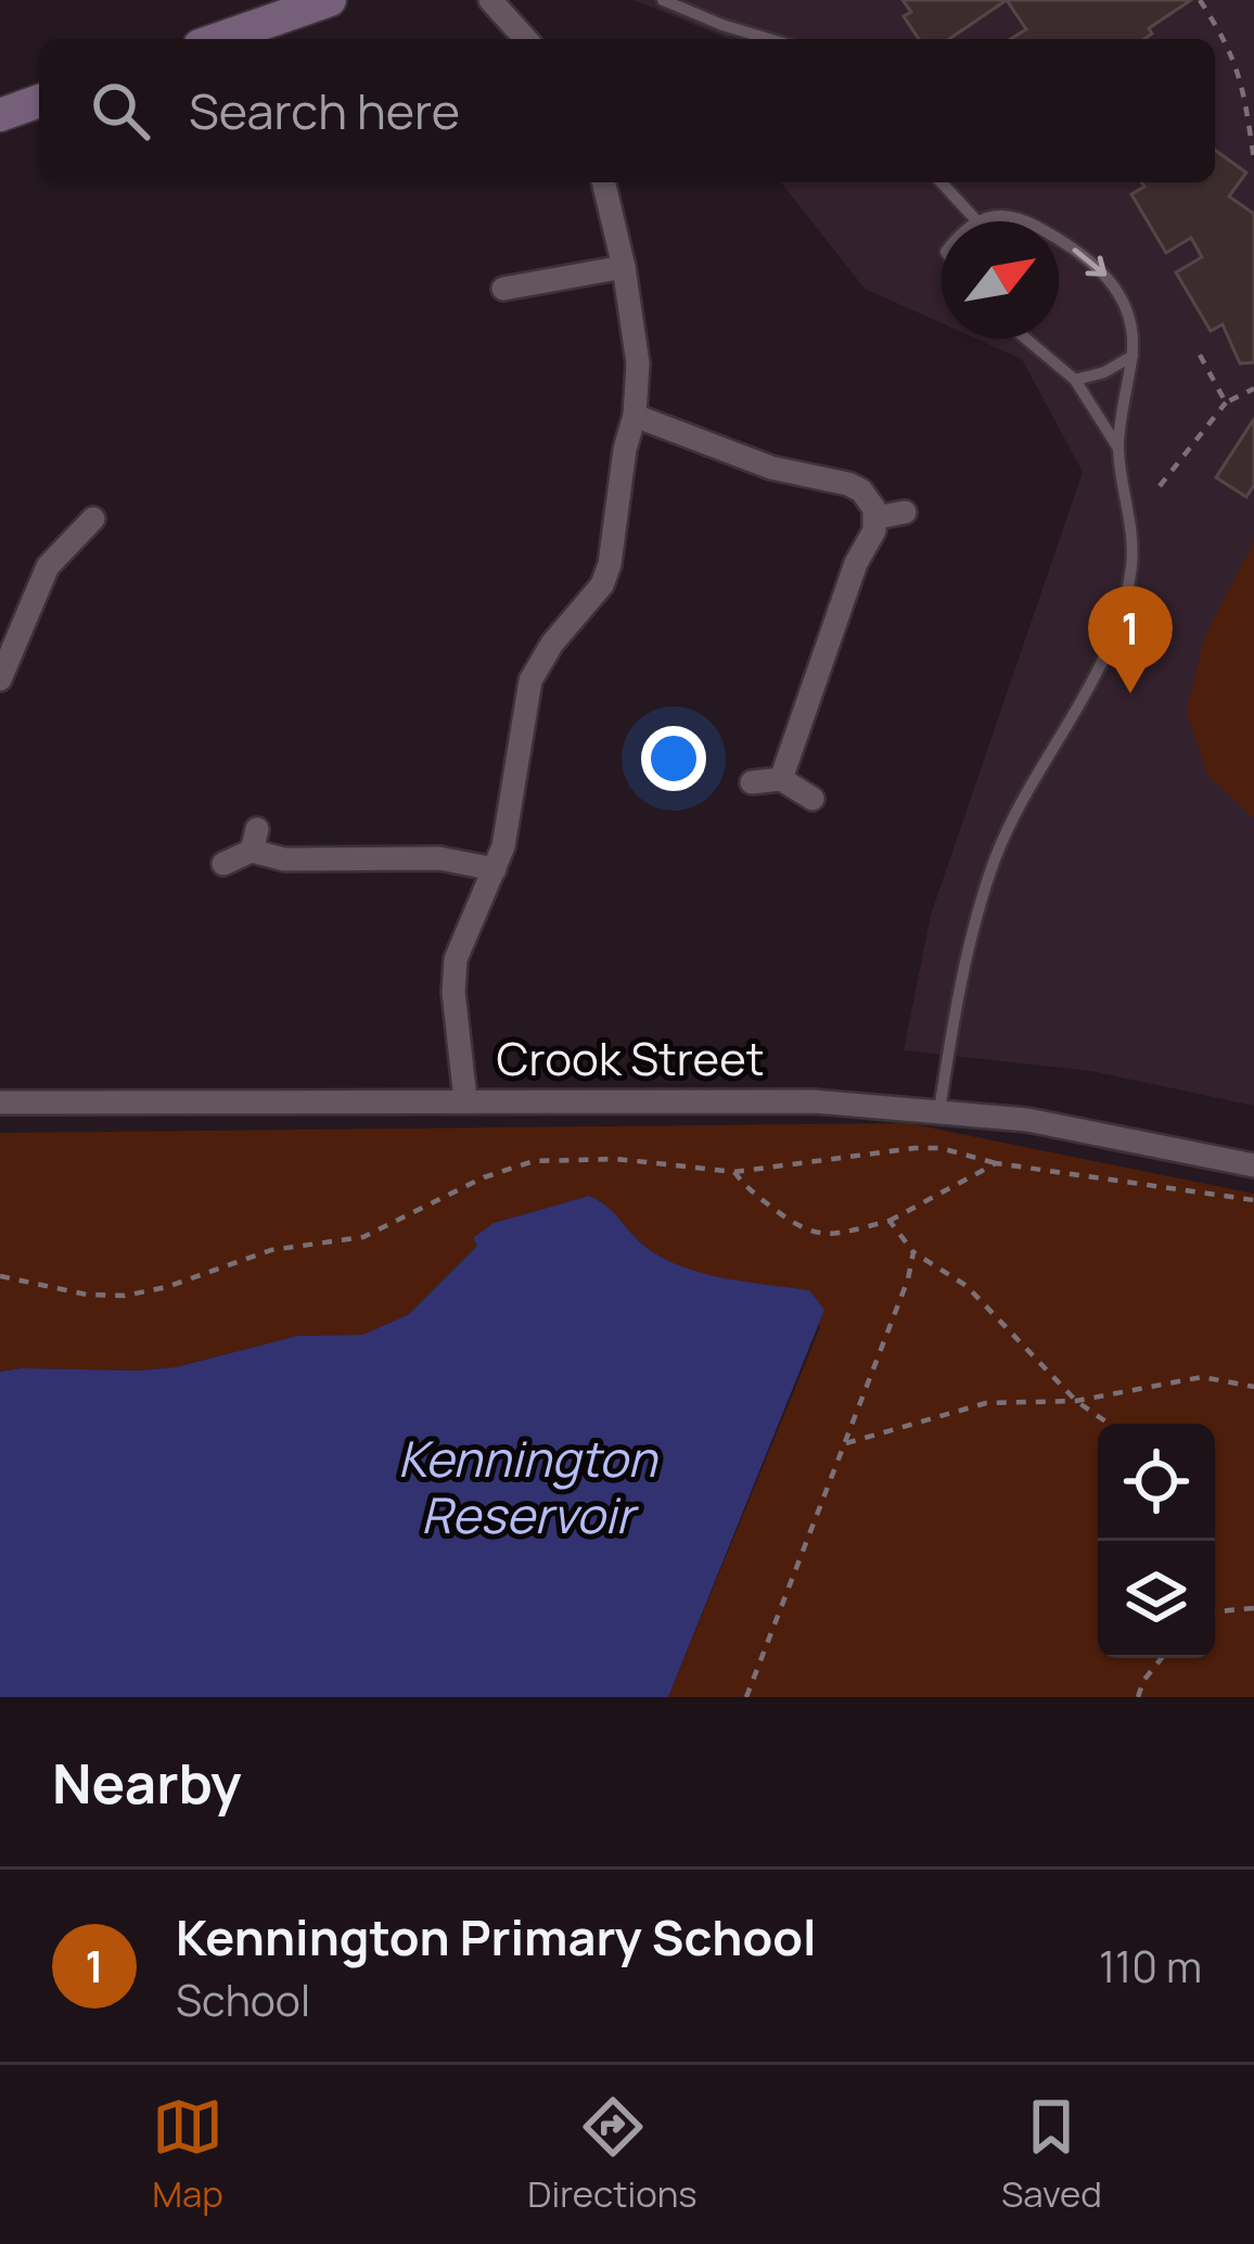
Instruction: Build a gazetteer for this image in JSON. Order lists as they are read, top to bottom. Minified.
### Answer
{"streets":{"street":["Crook Street"]},"water":["Kennington Reservoir"],"north":"top right","page":{"search":"Search here","pins":"1","heading":"Nearby","list":[{"mark":"1","name":"Kennington Primary School","note":"School","value":"110 m"}],"nav":["Map","Directions","Saved"]}}
